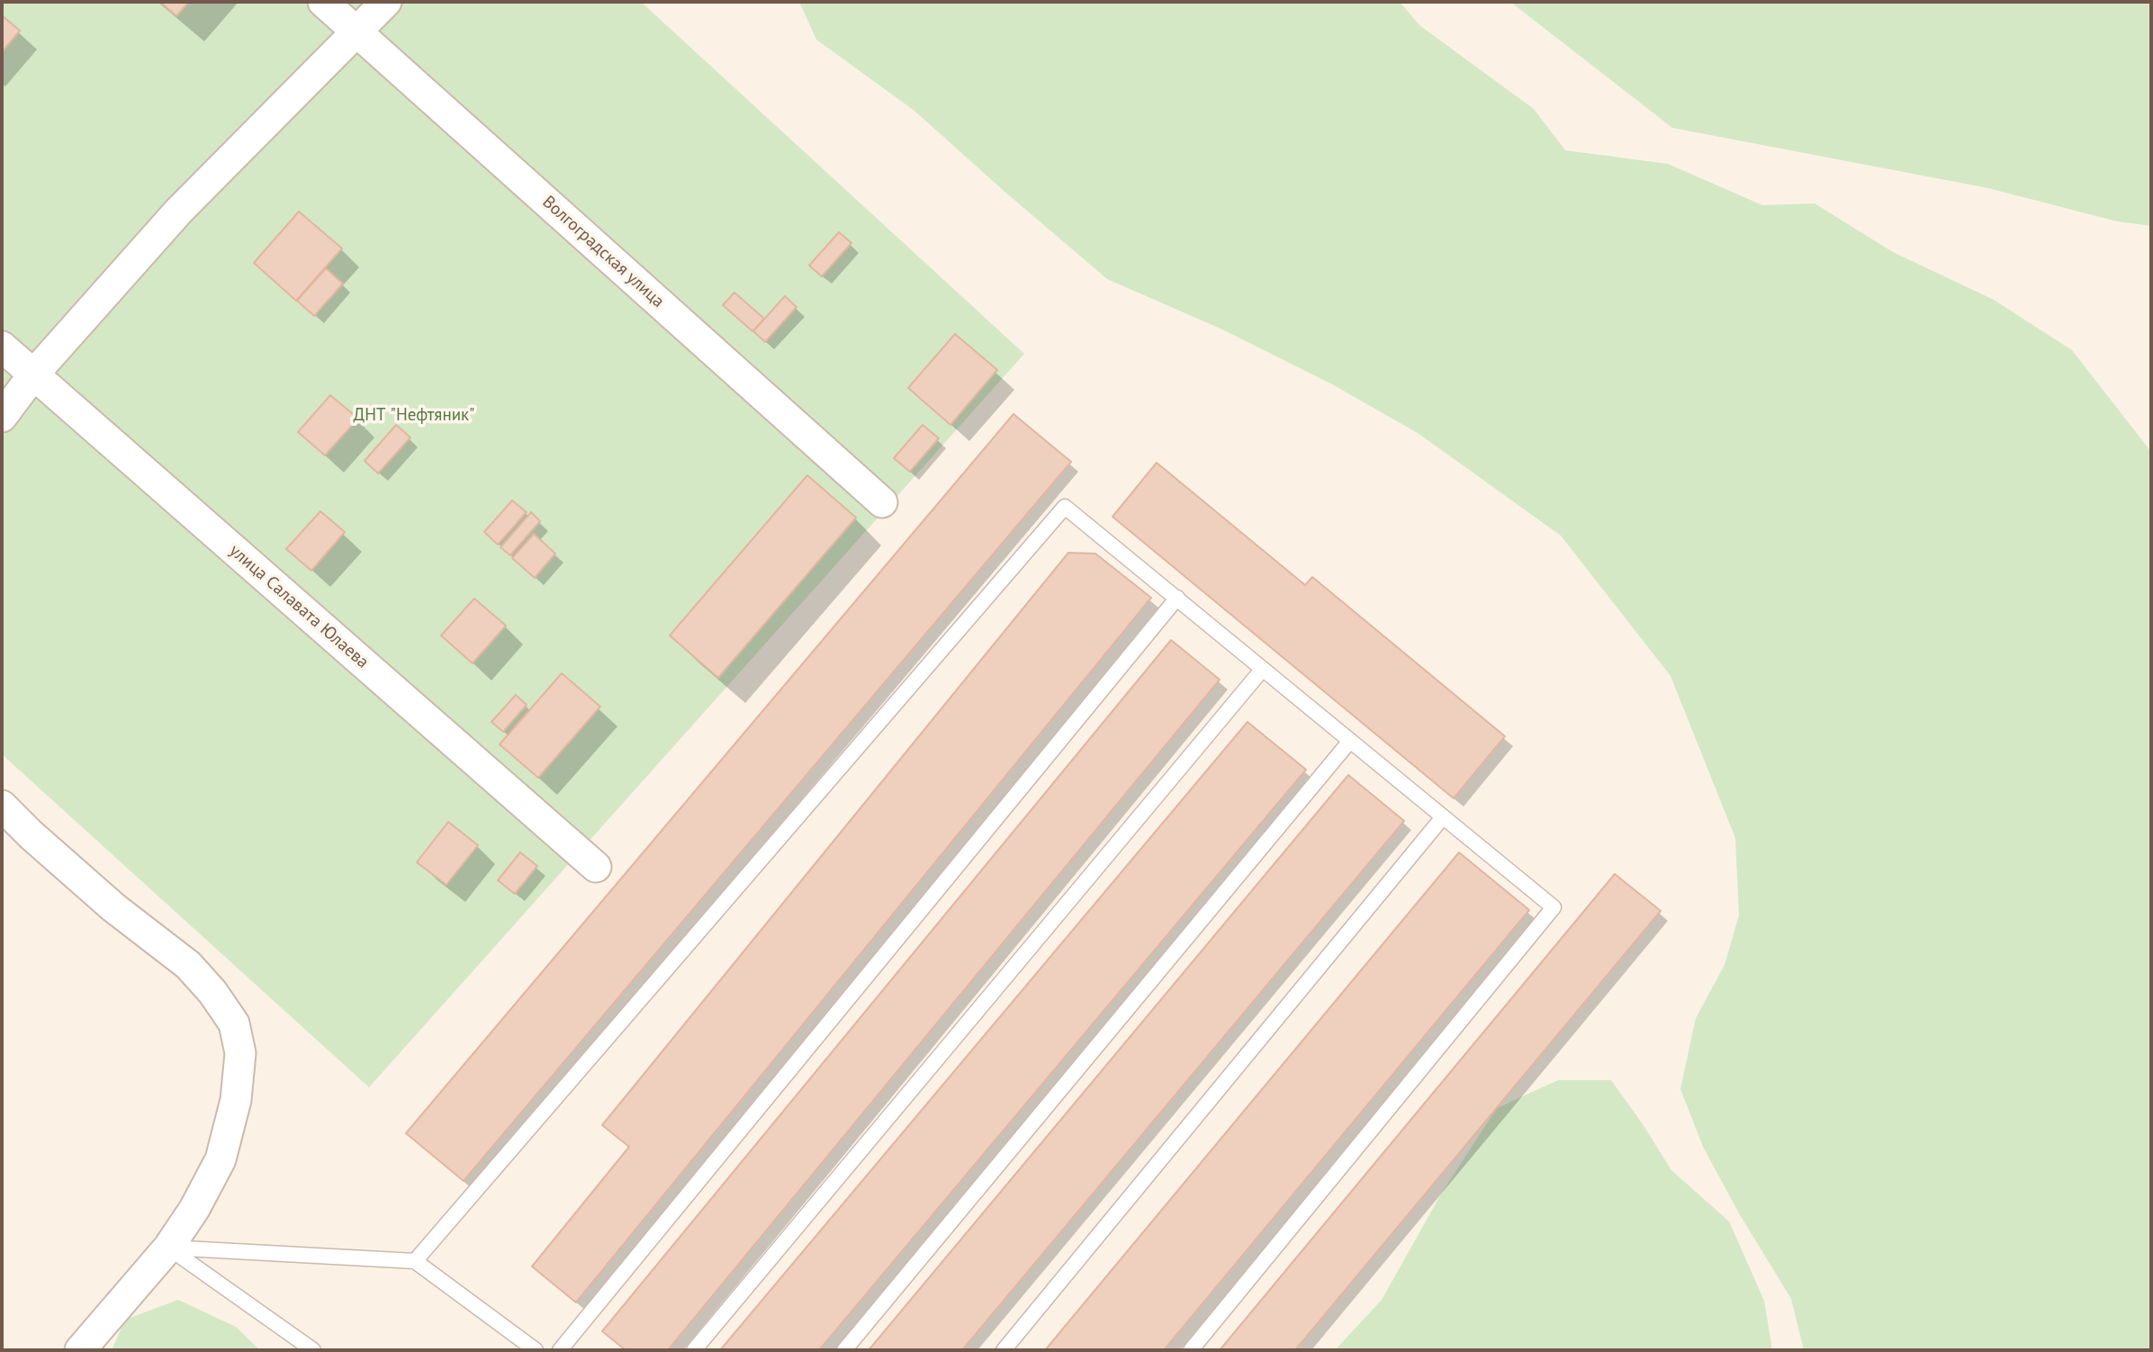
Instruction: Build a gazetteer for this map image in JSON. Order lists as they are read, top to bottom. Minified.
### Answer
{"streets":{"street":["Волгоградская улица","улица Салавата Юлаева"]},"parks":["ДНТ \"Нефтяник\""]}
